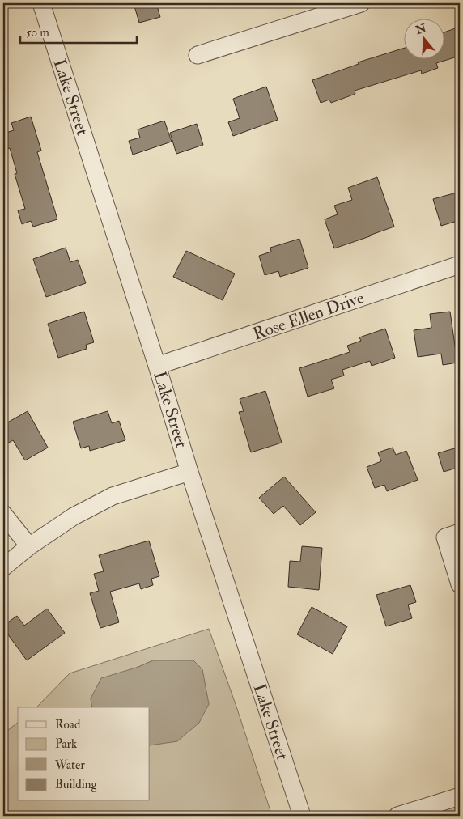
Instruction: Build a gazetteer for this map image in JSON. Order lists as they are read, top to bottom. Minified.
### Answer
{"streets":{"street":["Lake Street","Rose Ellen Drive"]},"crossings":[["Lake Street","Rose Ellen Drive"]],"legend":["Road","Park","Water","Building"],"scale_bar":"50 m","north":"top"}
